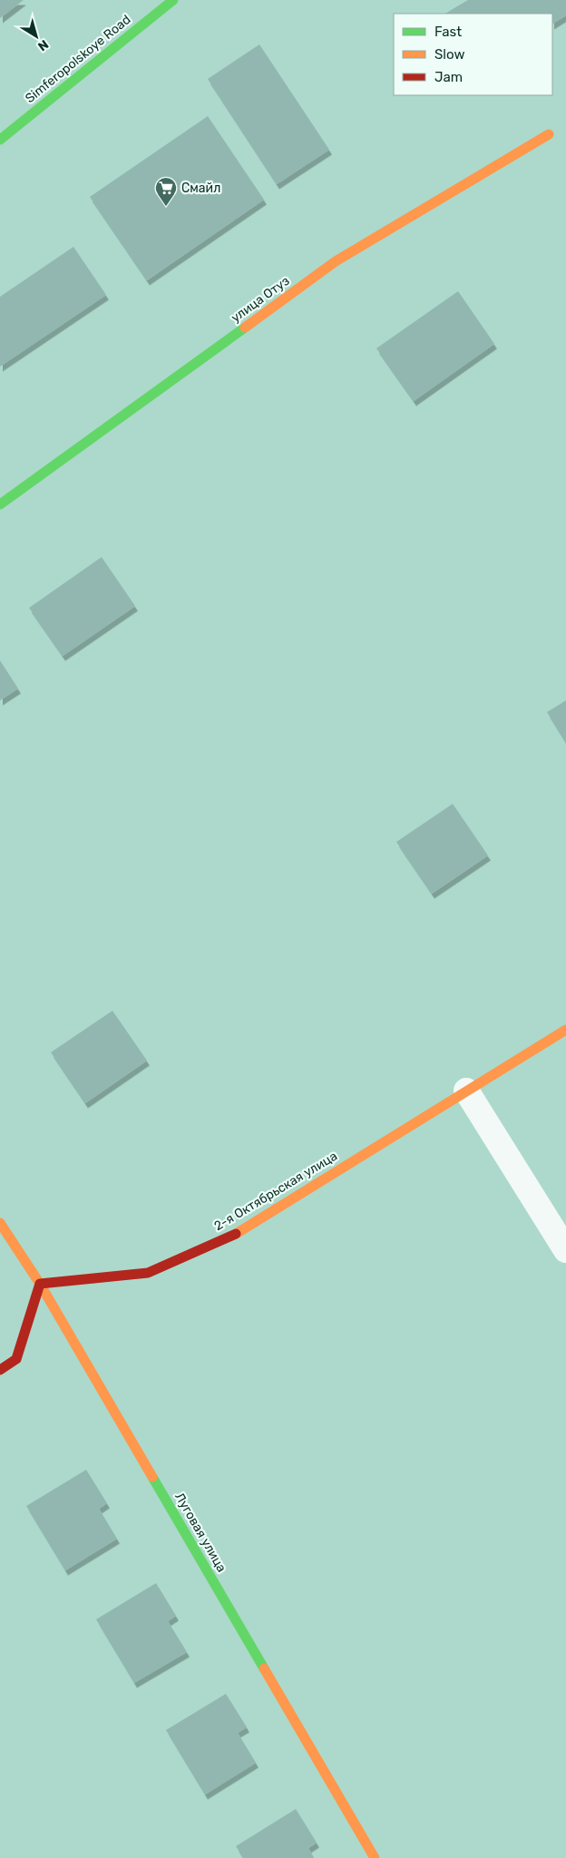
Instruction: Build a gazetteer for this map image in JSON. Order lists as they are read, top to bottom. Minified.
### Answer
{"streets":{"street":["Simferopolskoye Road","улица Отуз","2-я Октябрьская улица","Луговая улица"]},"crossings":[["2-я Октябрьская улица","Луговая улица"]],"places":{"supermarket":["Смайл"]},"legend":["Fast","Slow","Jam"],"north":"bottom right"}
